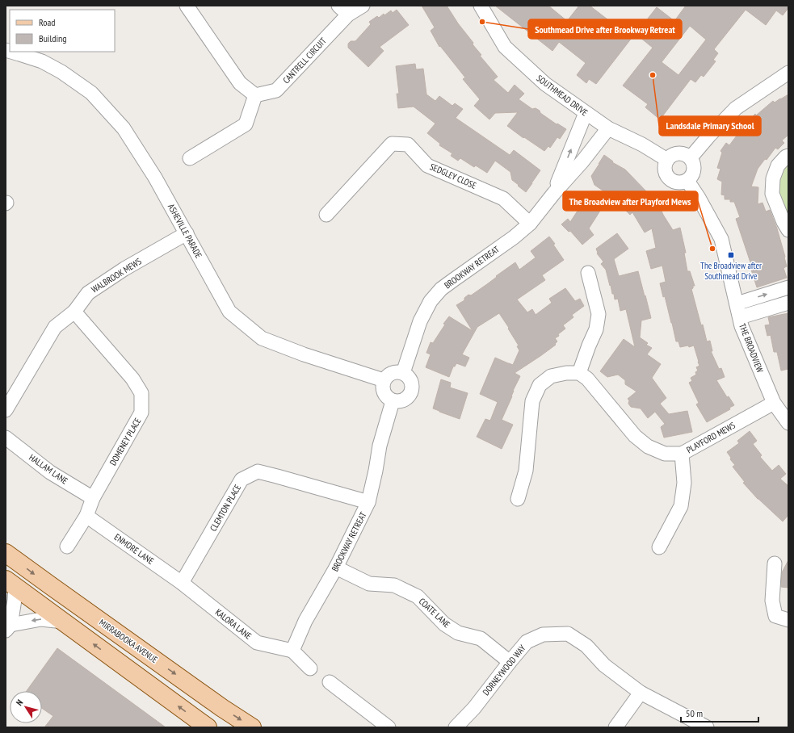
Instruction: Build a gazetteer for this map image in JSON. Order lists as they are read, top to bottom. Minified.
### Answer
{"streets":{"main road":["MIRRABOOKA AVENUE"],"street":["CANTRELL CIRCUIT","SOUTHMEAD DRIVE","SEDGLEY CLOSE","ASHEVILLE PARADE","BROOKWAY RETREAT","WALBROOK MEWS","THE BROADVIEW","PLAYFORD MEWS","DOMENEY PLACE","HALLAM LANE","CLEMTON PLACE","ENMORE LANE","COATE LANE","KALORA LANE","DORNEYWOOD WAY"]},"crossings":[["SOUTHMEAD DRIVE","BROOKWAY RETREAT"],["SOUTHMEAD DRIVE","THE BROADVIEW"],["SEDGLEY CLOSE","BROOKWAY RETREAT"],["ASHEVILLE PARADE","BROOKWAY RETREAT"],["ASHEVILLE PARADE","WALBROOK MEWS"],["BROOKWAY RETREAT","CLEMTON PLACE"],["BROOKWAY RETREAT","COATE LANE"],["BROOKWAY RETREAT","KALORA LANE"],["WALBROOK MEWS","DOMENEY PLACE"],["THE BROADVIEW","PLAYFORD MEWS"],["DOMENEY PLACE","HALLAM LANE"],["DOMENEY PLACE","ENMORE LANE"],["CLEMTON PLACE","ENMORE LANE"],["CLEMTON PLACE","KALORA LANE"],["ENMORE LANE","KALORA LANE"],["COATE LANE","DORNEYWOOD WAY"]],"places":{"other":["Southmead Drive after Brookway Retreat","Landsdale Primary School","The Broadview after Playford Mews"],"transit":["The Broadview after Southmead Drive"]},"legend":["Road","Building"],"scale_bar":"50 m","north":"top left"}
